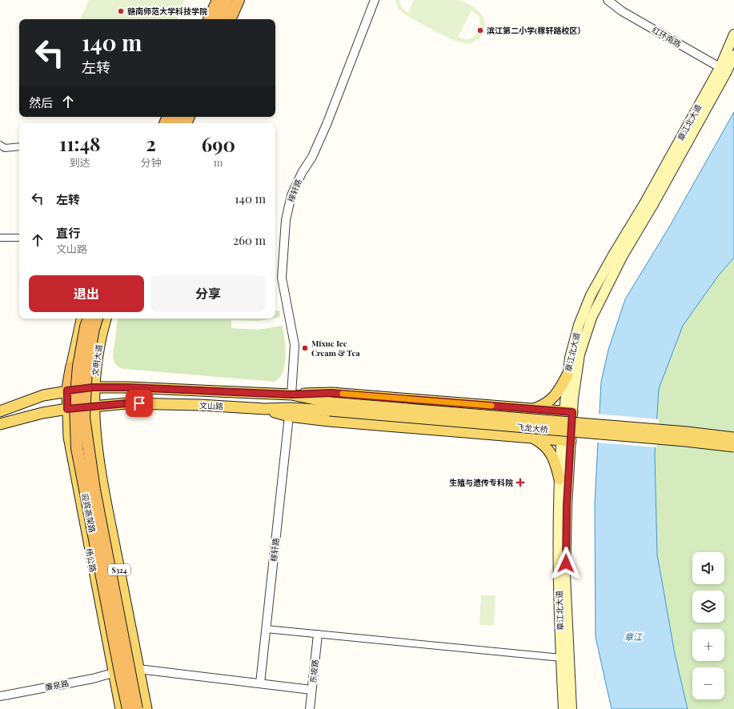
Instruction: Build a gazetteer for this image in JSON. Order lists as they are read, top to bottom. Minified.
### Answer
{"streets":{"highway":["迎宾高架路"],"main road":["章江北大道","文明大道","文山路","飞龙大桥","杨公路","S324"],"street":["红环南路","稼轩路","东坡路","廉泉路"]},"crossings":[["红环南路","章江北大道"],["稼轩路","文山路"],["文明大道","文山路"],["文明大道","S324"],["文山路","飞龙大桥"],["文山路","杨公路"],["文山路","S324"],["杨公路","廉泉路"]],"water":["章江"],"places":{"other":["赣南师范大学科技学院","滨江第二小学(稼轩路校区）","Mixue Ice Cream & Tea"],"health":["生殖与遗传专科院"]},"page":{"turn":["140 m","左转"],"then":"然后","eta":["11:48","到达","2","分钟","690","m"],"list":[{"name":"左转","value":"140 m"},{"name":"直行","note":"文山路","value":"260 m"}],"buttons":["退出","分享"],"map_buttons":["+","−"]}}
